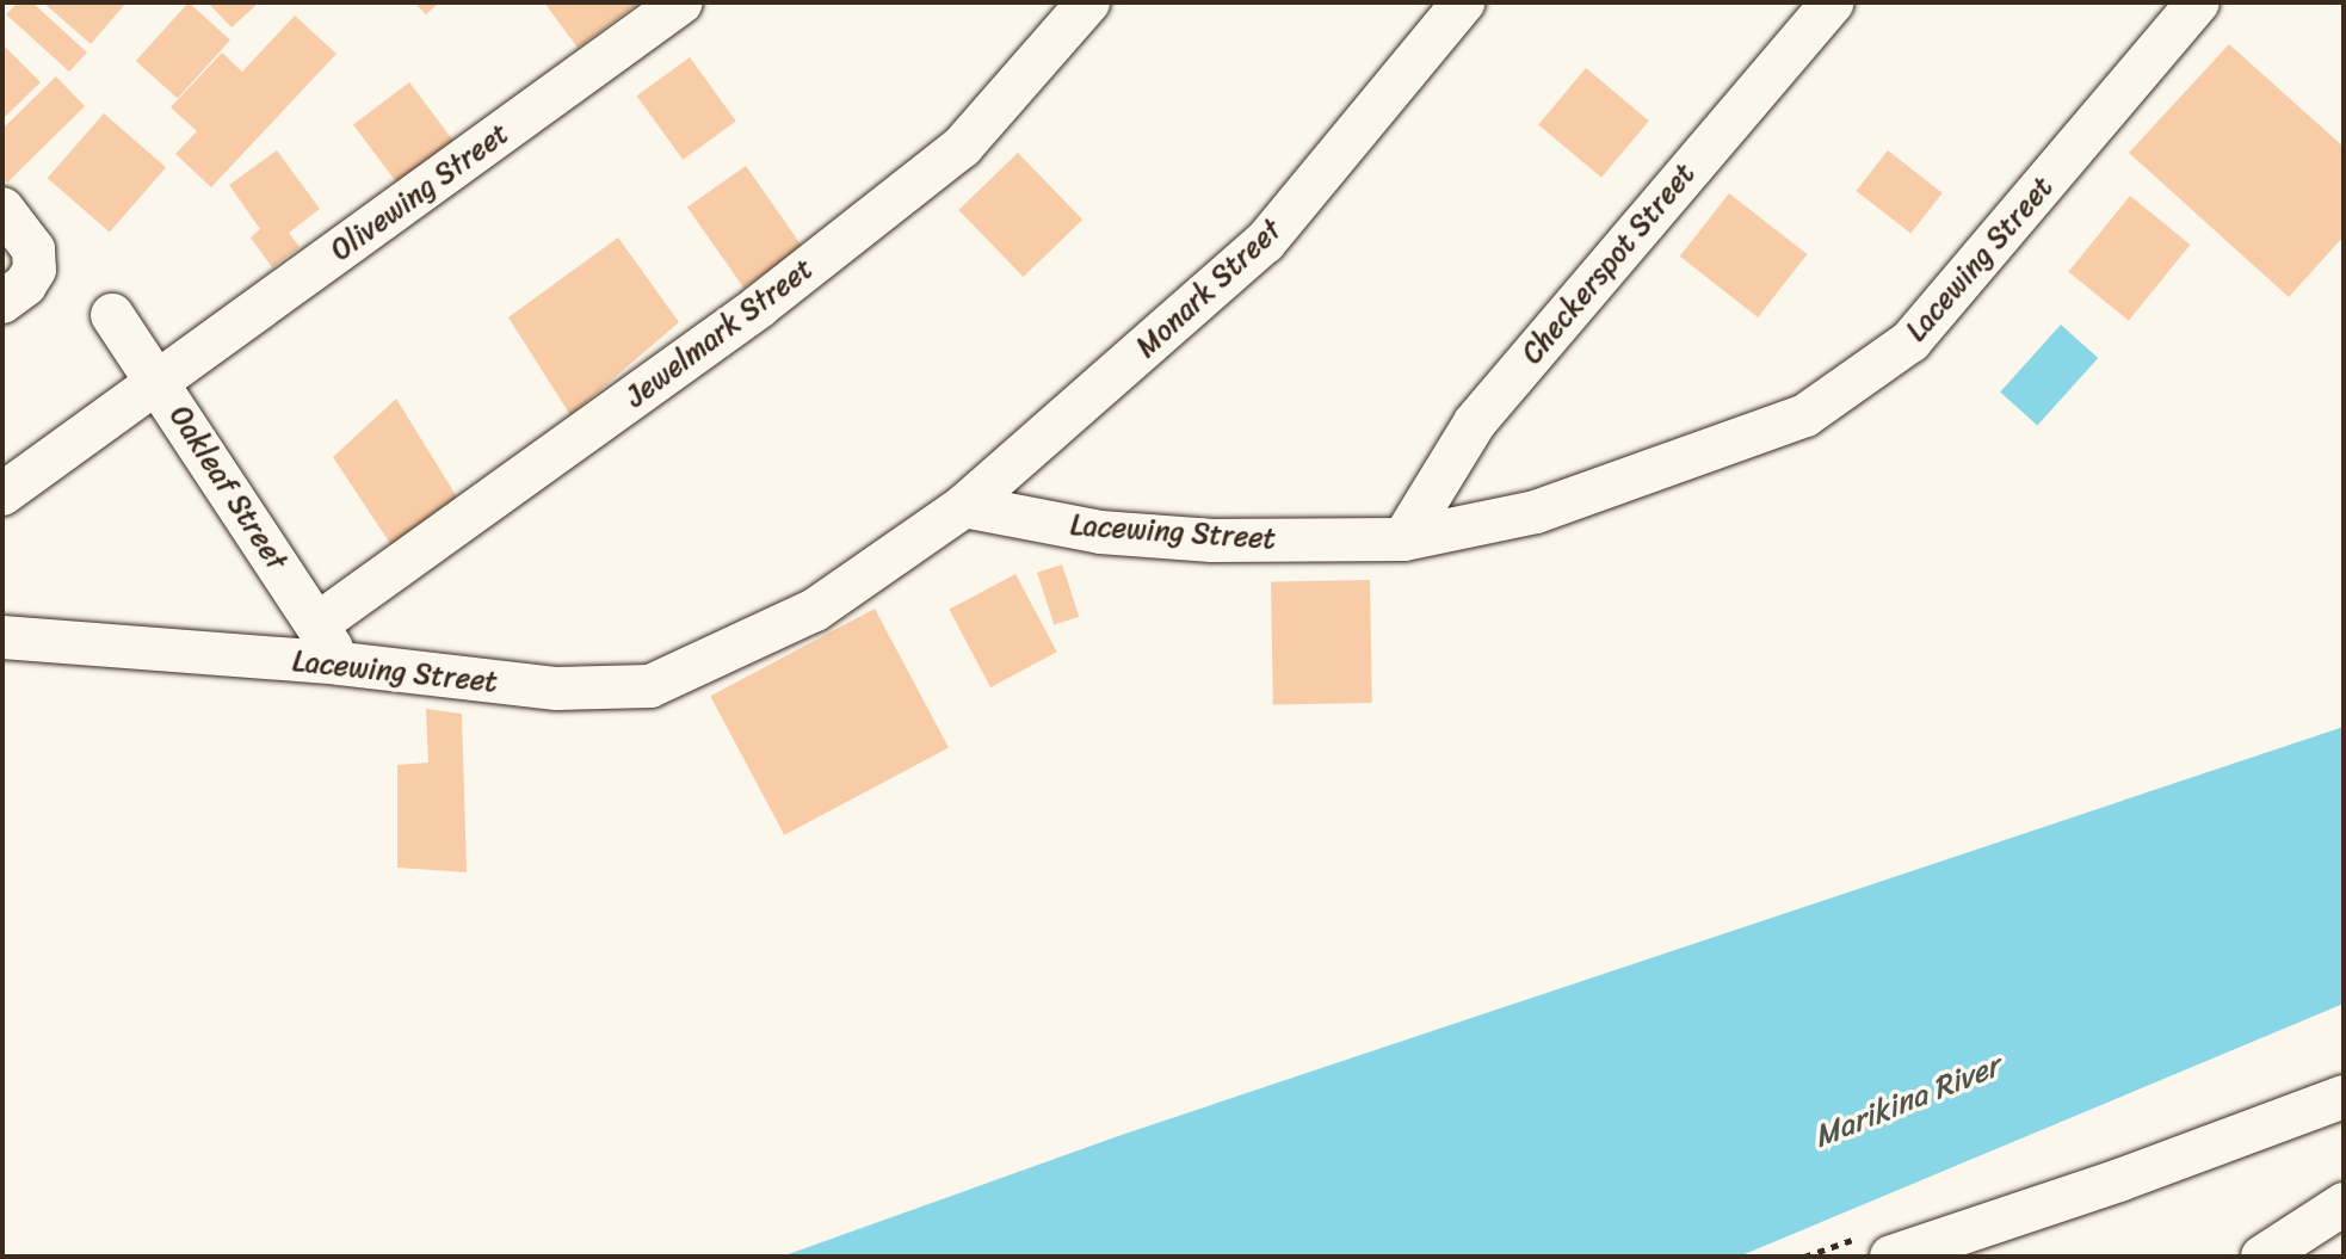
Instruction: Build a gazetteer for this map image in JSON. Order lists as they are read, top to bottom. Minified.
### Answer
{"streets":{"street":["Olivewing Street","Lacewing Street","Checkerspot Street","Monark Street","Jewelmark Street","Oakleaf Street"]},"crossings":[["Olivewing Street","Oakleaf Street"],["Lacewing Street","Checkerspot Street"],["Lacewing Street","Monark Street"],["Lacewing Street","Oakleaf Street"],["Jewelmark Street","Oakleaf Street"]],"water":["Marikina River"]}
